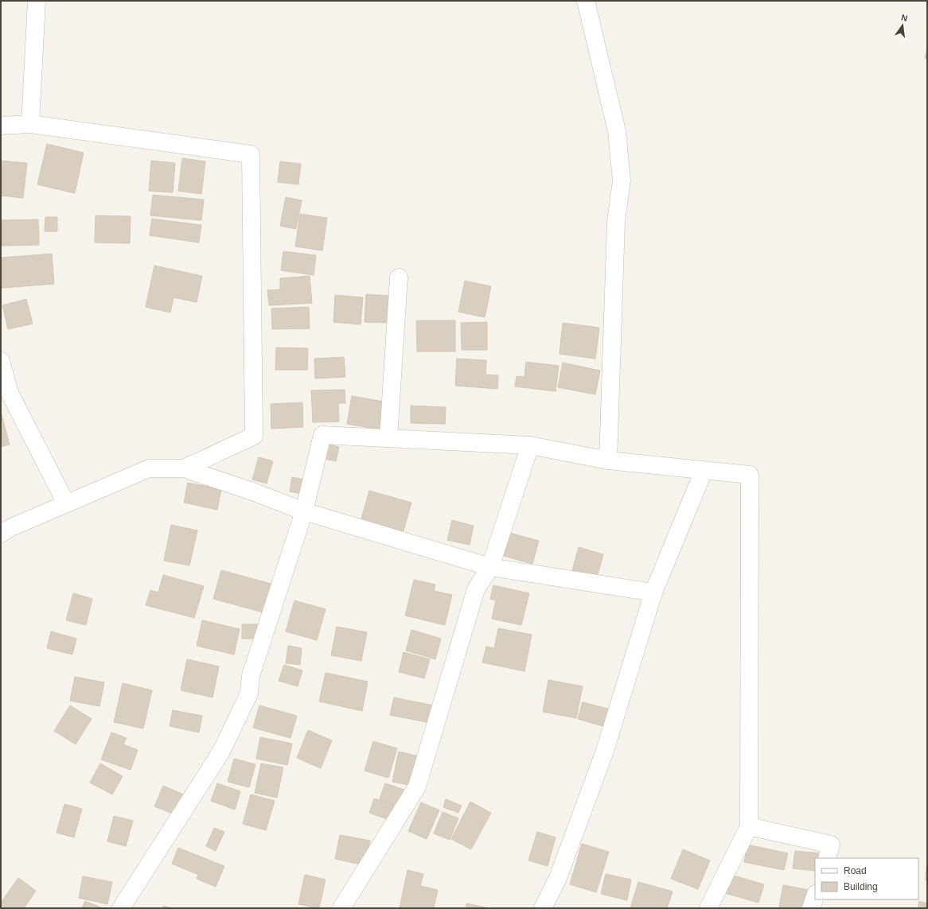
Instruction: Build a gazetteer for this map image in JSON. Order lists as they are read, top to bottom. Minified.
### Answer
{"legend":["Road","Building"],"north":"top"}
